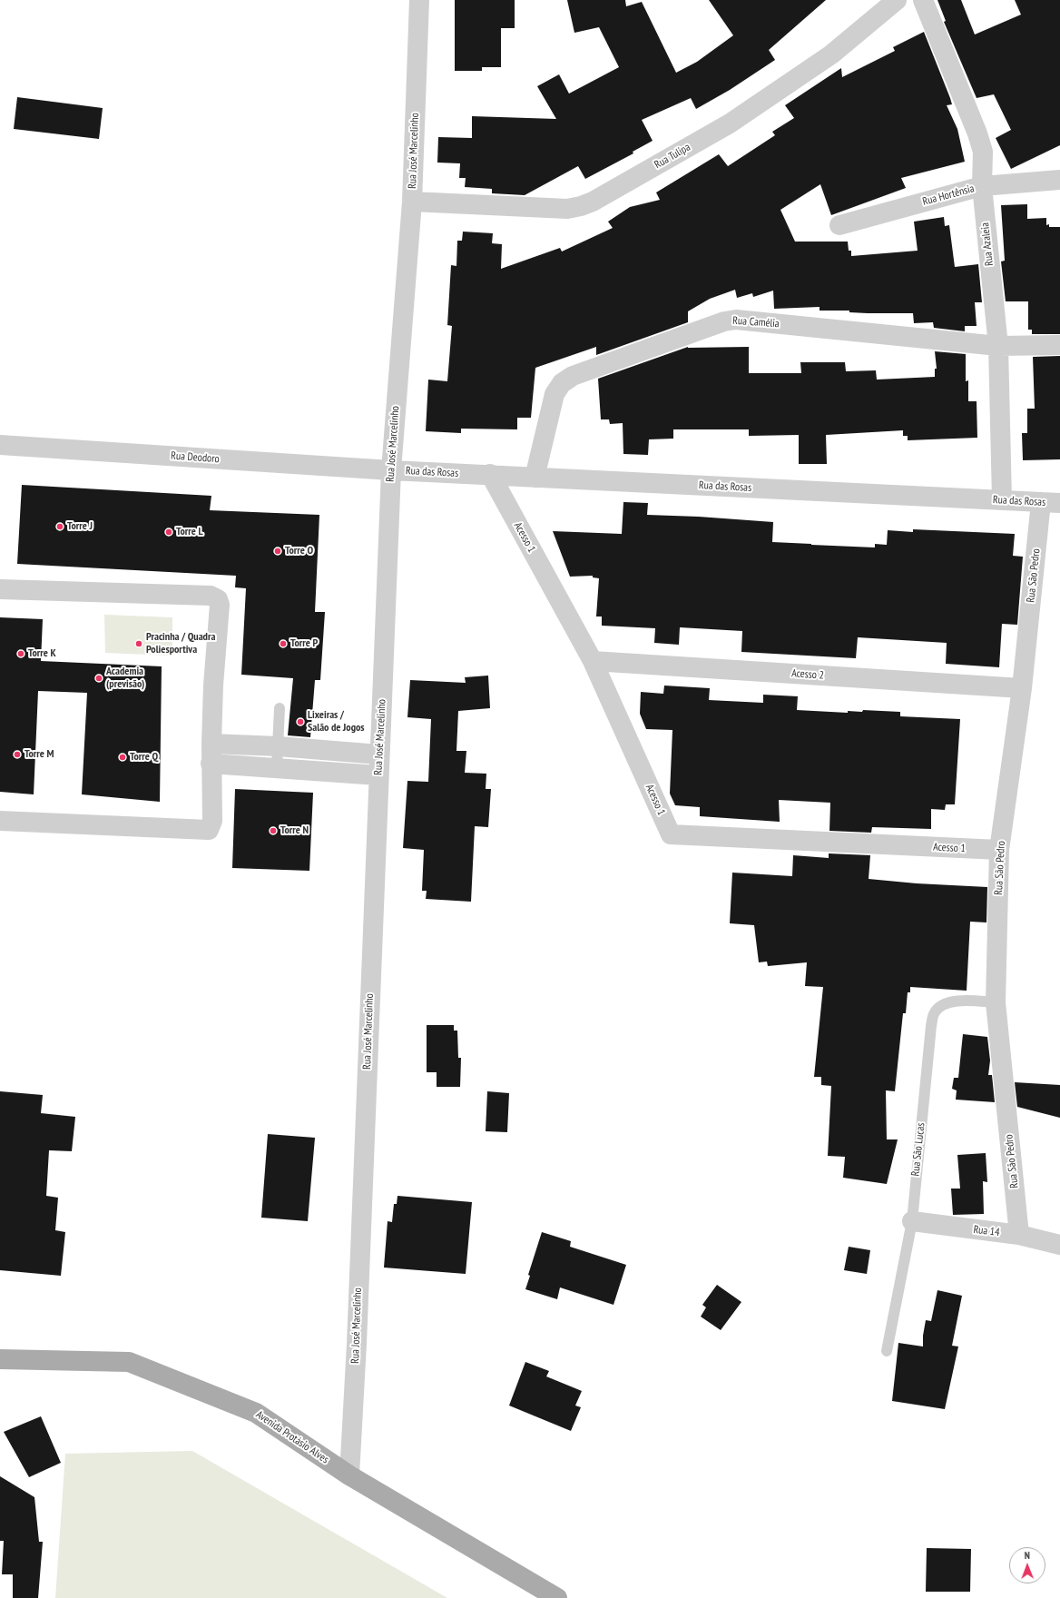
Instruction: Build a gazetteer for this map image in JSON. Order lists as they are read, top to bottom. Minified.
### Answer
{"streets":{"main road":["Avenida Protásio Alves"],"street":["Rua José Marcelinho","Rua Tulipa","Rua Hortênsia","Rua Azaleia","Rua Camélia","Rua Deodoro","Rua das Rosas","Acesso 1","Rua São Pedro","Acesso 2","Rua 14"],"lane":["Rua São Lucas"]},"crossings":[["Rua José Marcelinho","Rua Tulipa"],["Rua José Marcelinho","Rua Deodoro"],["Rua José Marcelinho","Rua das Rosas"],["Rua José Marcelinho","Avenida Protásio Alves"],["Rua Hortênsia","Rua Azaleia"],["Rua Azaleia","Rua Camélia"],["Rua Azaleia","Rua das Rosas"],["Rua Camélia","Rua das Rosas"],["Rua Deodoro","Rua das Rosas"],["Rua das Rosas","Acesso 1"],["Rua das Rosas","Rua São Pedro"],["Acesso 1","Rua São Pedro"],["Acesso 1","Acesso 2"],["Rua São Pedro","Acesso 2"],["Rua São Pedro","Rua São Lucas"],["Rua São Pedro","Rua 14"],["Rua São Lucas","Rua 14"]],"places":["Torre J","Torre L","Torre O","Pracinha / Quadra Poliesportiva","Torre P","Torre K","Academia (previsão)","Lixeiras / Salão de Jogos","Torre M","Torre Q","Torre N"],"north":"top"}
